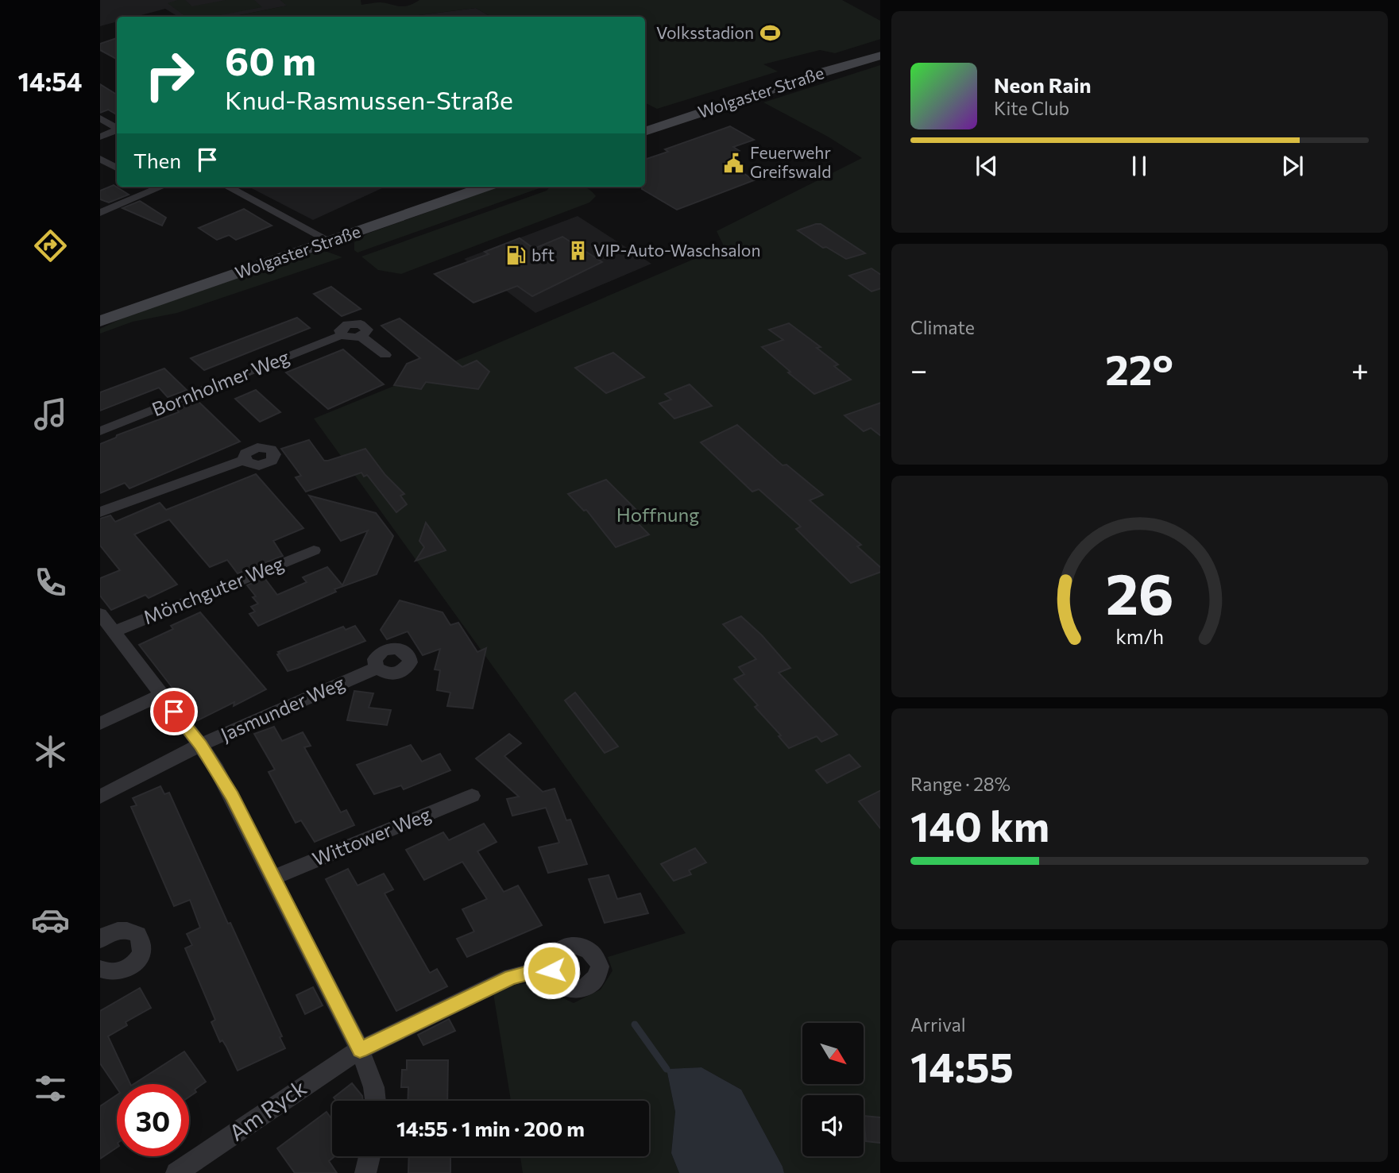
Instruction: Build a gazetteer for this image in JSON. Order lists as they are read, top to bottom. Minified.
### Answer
{"streets":{"main road":["Wolgaster Straße"],"street":["Bornholmer Weg","Mönchguter Weg","Jasmunder Weg","Wittower Weg","Am Ryck"]},"parks":["Hoffnung"],"places":{"sports":["Volksstadion"],"public building":["Feuerwehr Greifswald"],"building":["VIP-Auto-Waschsalon"],"fuel station":["bft"]},"north":"bottom right","page":{"tabs":"14:54","turn":["60 m","Knud-Rasmussen-Straße"],"song":["Neon Rain","Kite Club"],"then":"Then","tile":["Climate",["Range · 28%","140 km"],["Arrival","14:55"]],"heat":["−","22°","+"],"limit":"30","trip":"14:55 · 1 min · 200 m","gauge":["26","km/h"]}}
